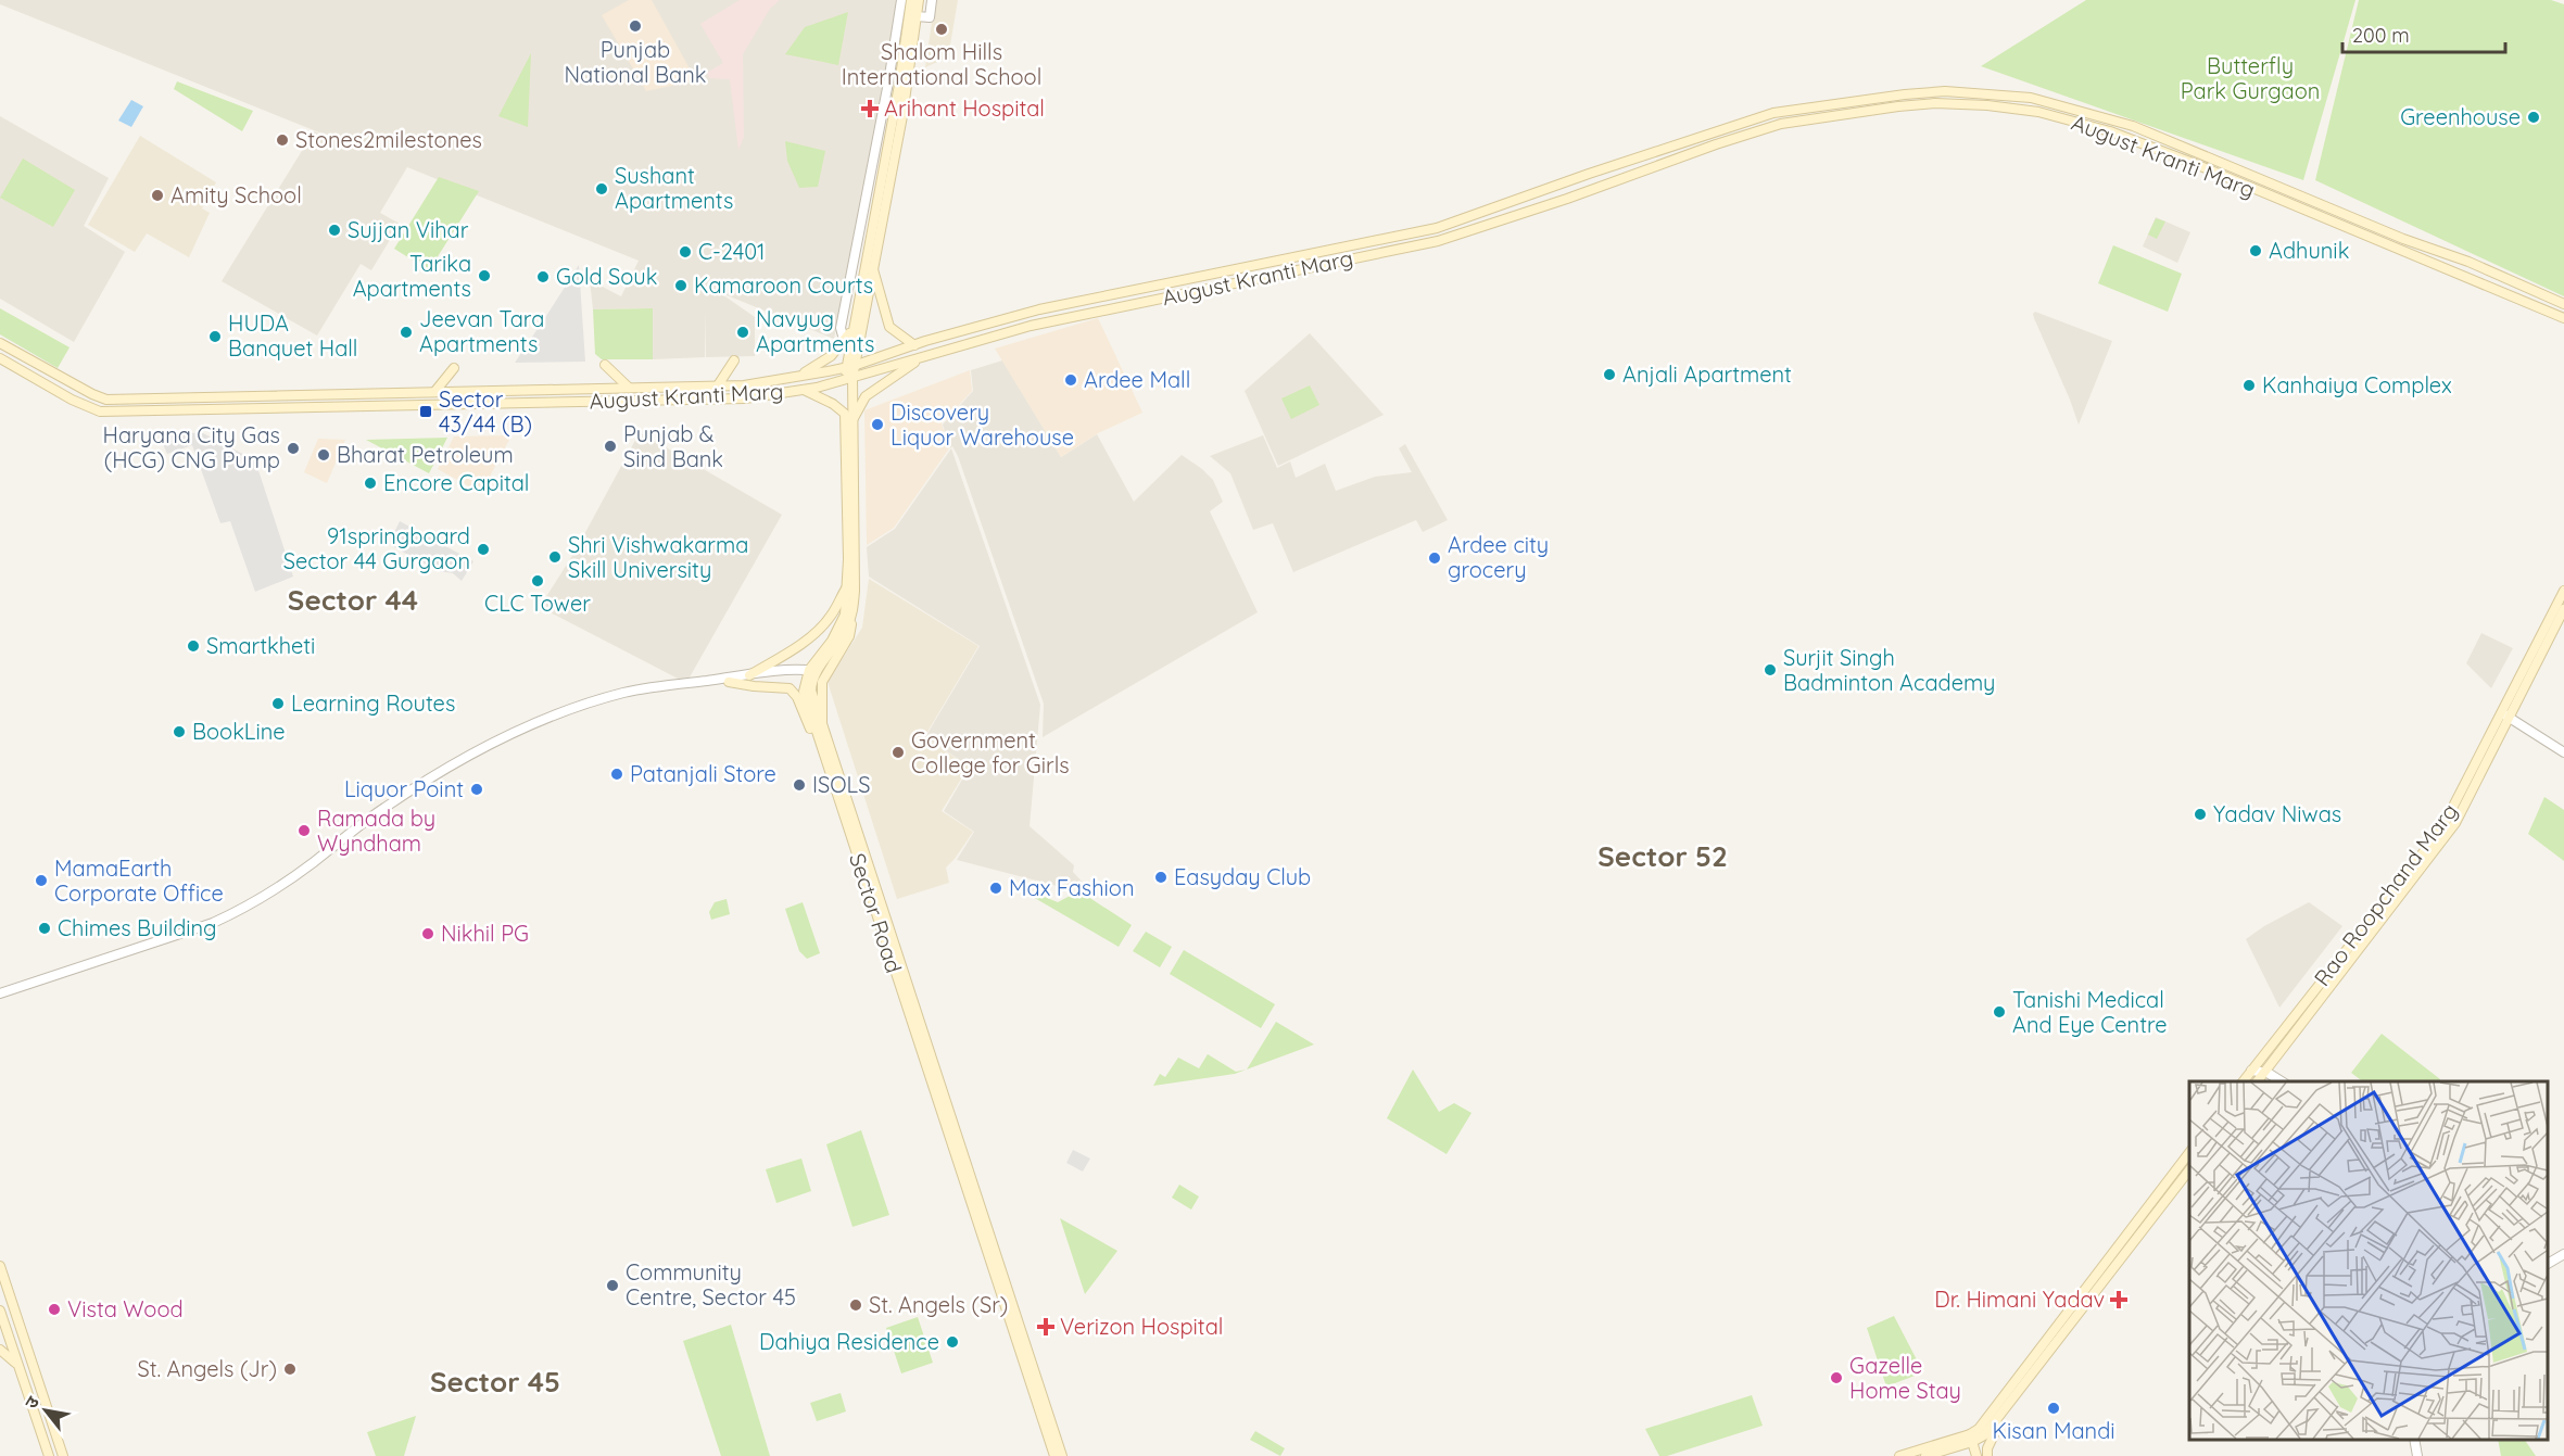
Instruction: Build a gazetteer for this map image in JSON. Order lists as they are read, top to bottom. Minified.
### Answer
{"streets":{"main road":["August Kranti Marg","Rao Roopchand Marg","Sector Road"]},"districts":["Sector 44","Sector 52","Sector 45"],"parks":["Butterfly Park Gurgaon"],"places":{"other":["Punjab National Bank","Shalom Hills International School","Greenhouse","Stones2milestones","Sushant Apartments","Amity School","Sujjan Vihar","Adhunik","C-2401","Tarika Apartments","Gold Souk","Kamaroon Courts","Jeevan Tara Apartments","Navyug Apartments","HUDA Banquet Hall","Anjali Apartment","Ardee Mall","Kanhaiya Complex","Discovery Liquor Warehouse","Punjab & Sind Bank","Haryana City Gas (HCG) CNG Pump","Bharat Petroleum","Encore Capital","91springboard Sector 44 Gurgaon","Shri Vishwakarma Skill University","Ardee city grocery","CLC Tower","Smartkheti","Surjit Singh Badminton Academy","Learning Routes","BookLine","Government College for Girls","Patanjali Store","ISOLS","Liquor Point","Yadav Niwas","Ramada by Wyndham","Easyday Club","MamaEarth Corporate Office","Max Fashion","Chimes Building","Nikhil PG","Tanishi Medical And Eye Centre","Community Centre, Sector 45","St. Angels (Sr)","Vista Wood","Dahiya Residence","St. Angels (Jr)","Gazelle Home Stay","Kisan Mandi"],"health":["Arihant Hospital","Dr. Himani Yadav","Verizon Hospital"],"transit":["Sector 43/44 (B)"]},"scale_bar":"200 m","north":"top left"}
